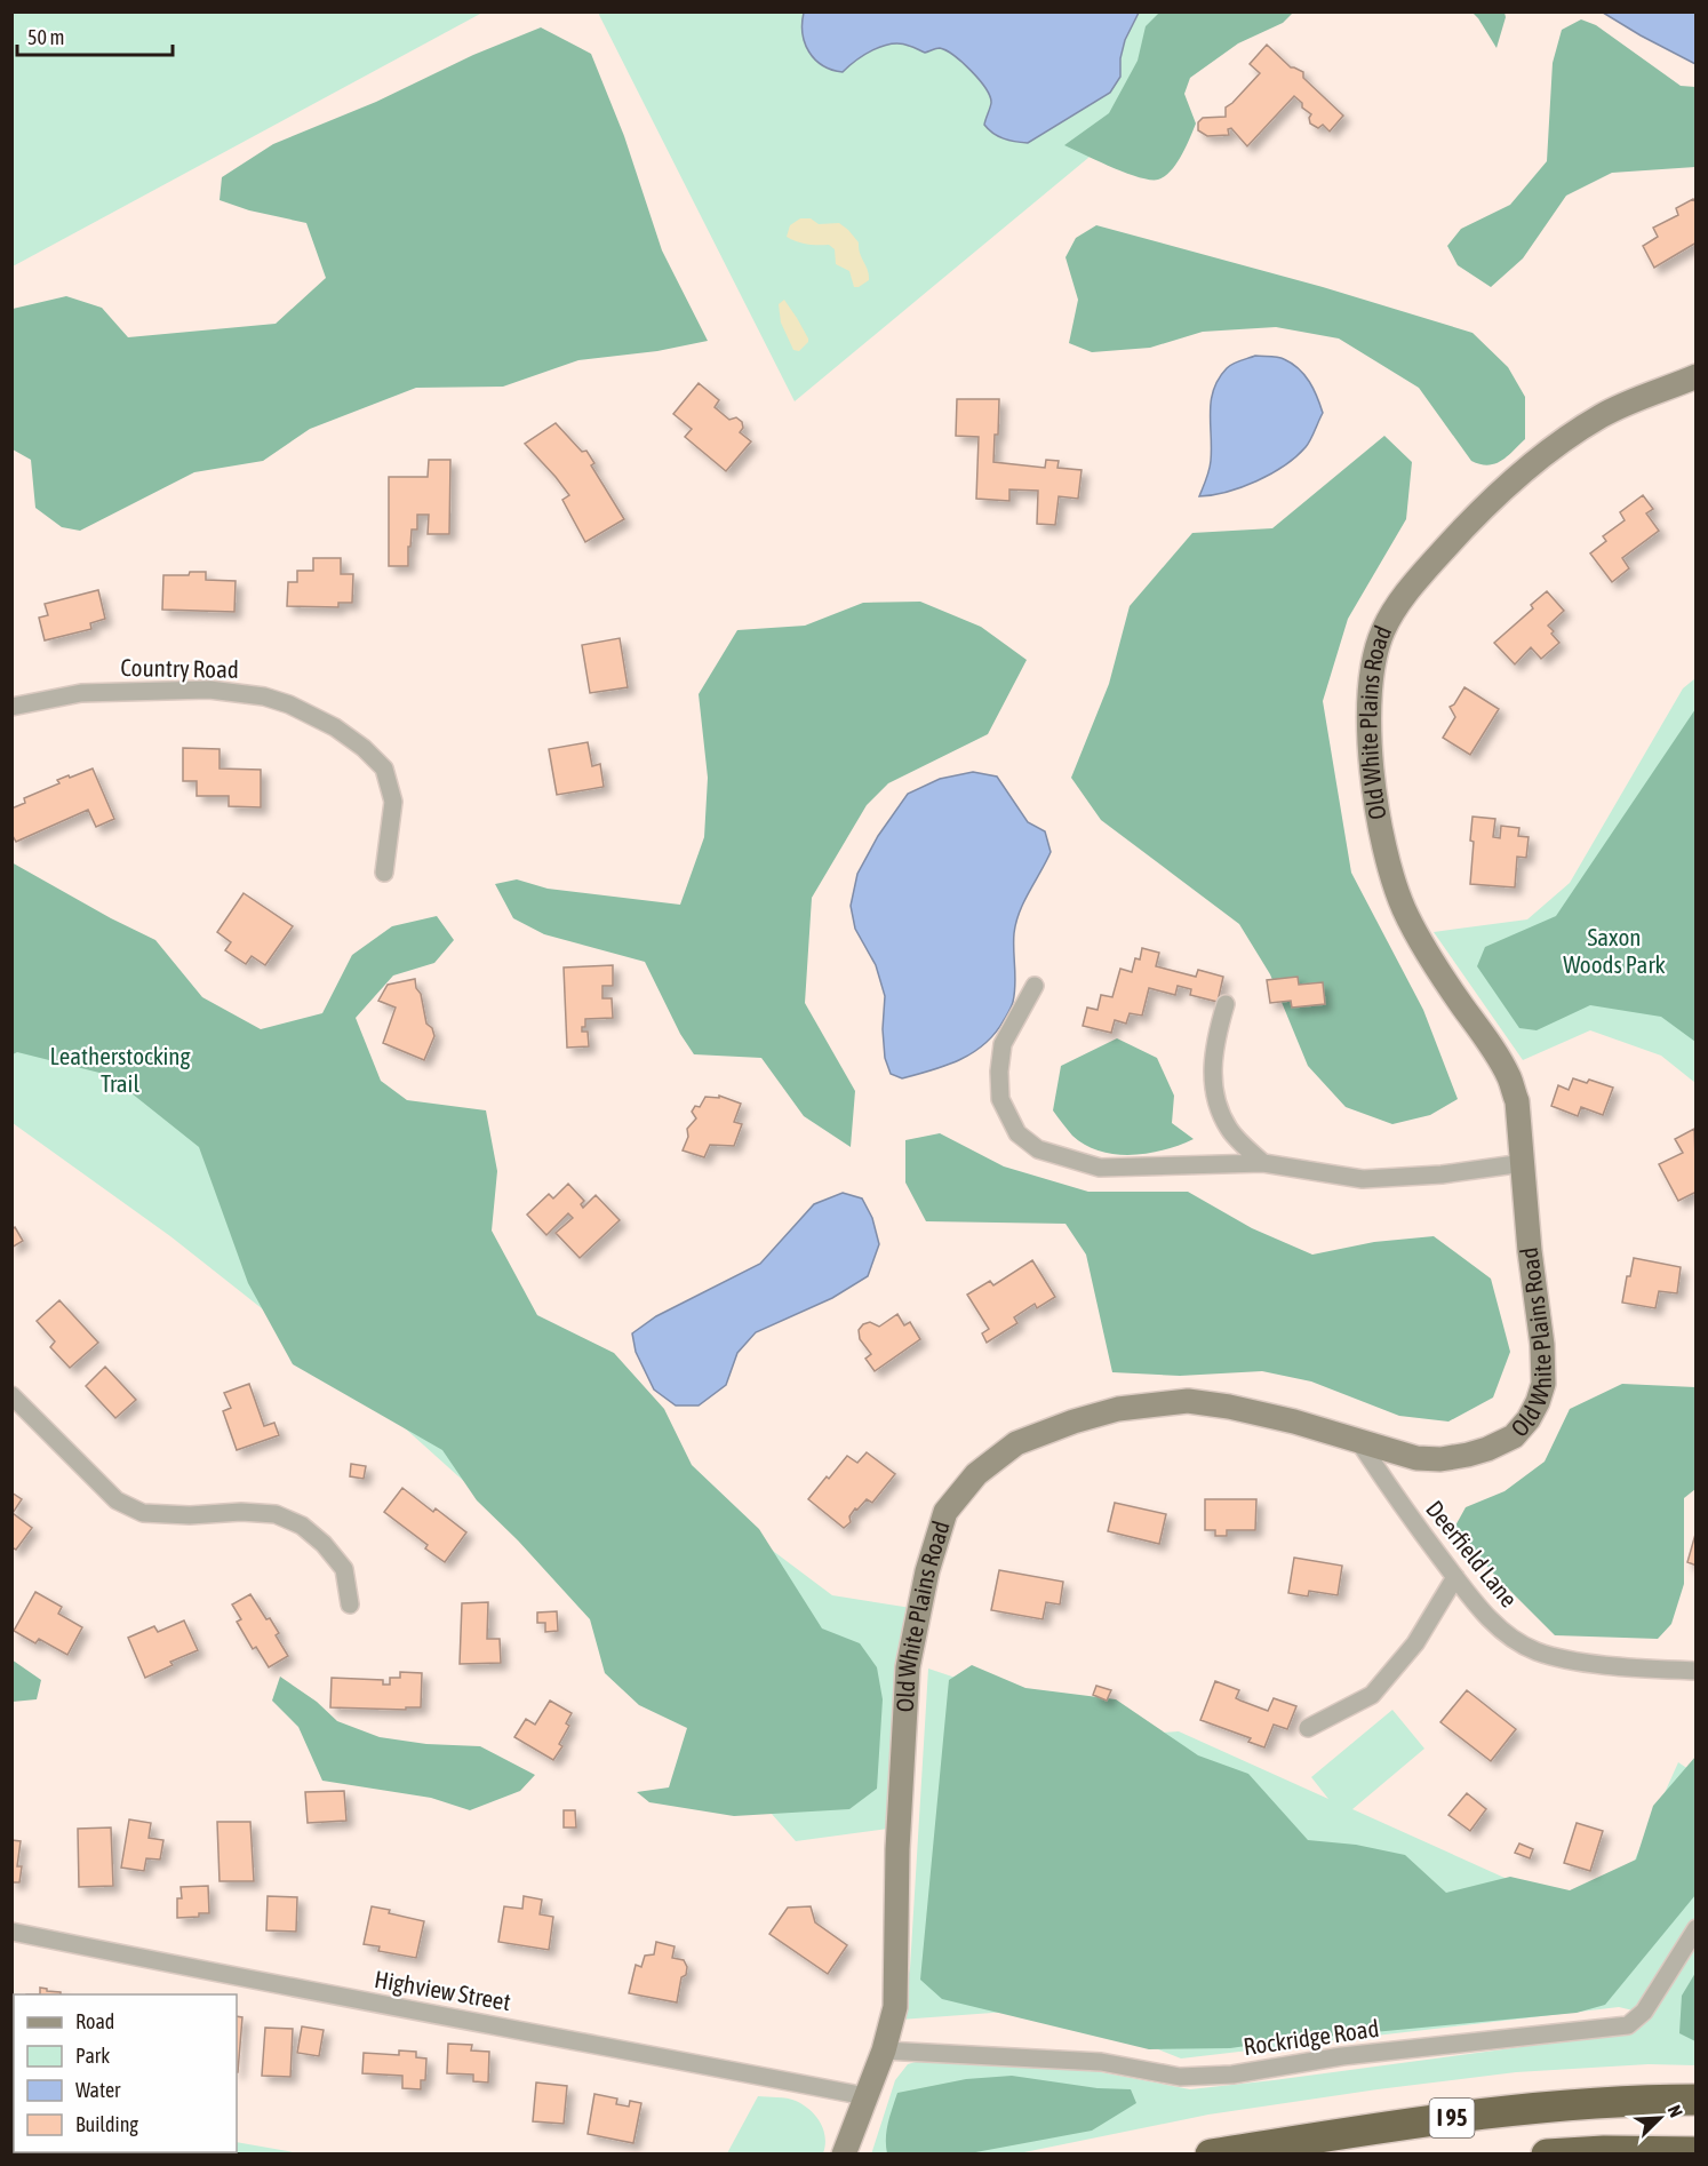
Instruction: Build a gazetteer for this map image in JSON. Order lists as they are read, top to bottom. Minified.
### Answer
{"streets":{"highway":["I 95"],"street":["Country Road","Old White Plains Road","Deerfield Lane","Highview Street","Rockridge Road"]},"crossings":[["Old White Plains Road","Deerfield Lane"],["Old White Plains Road","Highview Street"],["Old White Plains Road","Rockridge Road"]],"parks":["Saxon Woods Park","Leatherstocking Trail"],"legend":["Road","Park","Water","Building"],"scale_bar":"50 m","north":"top right"}
